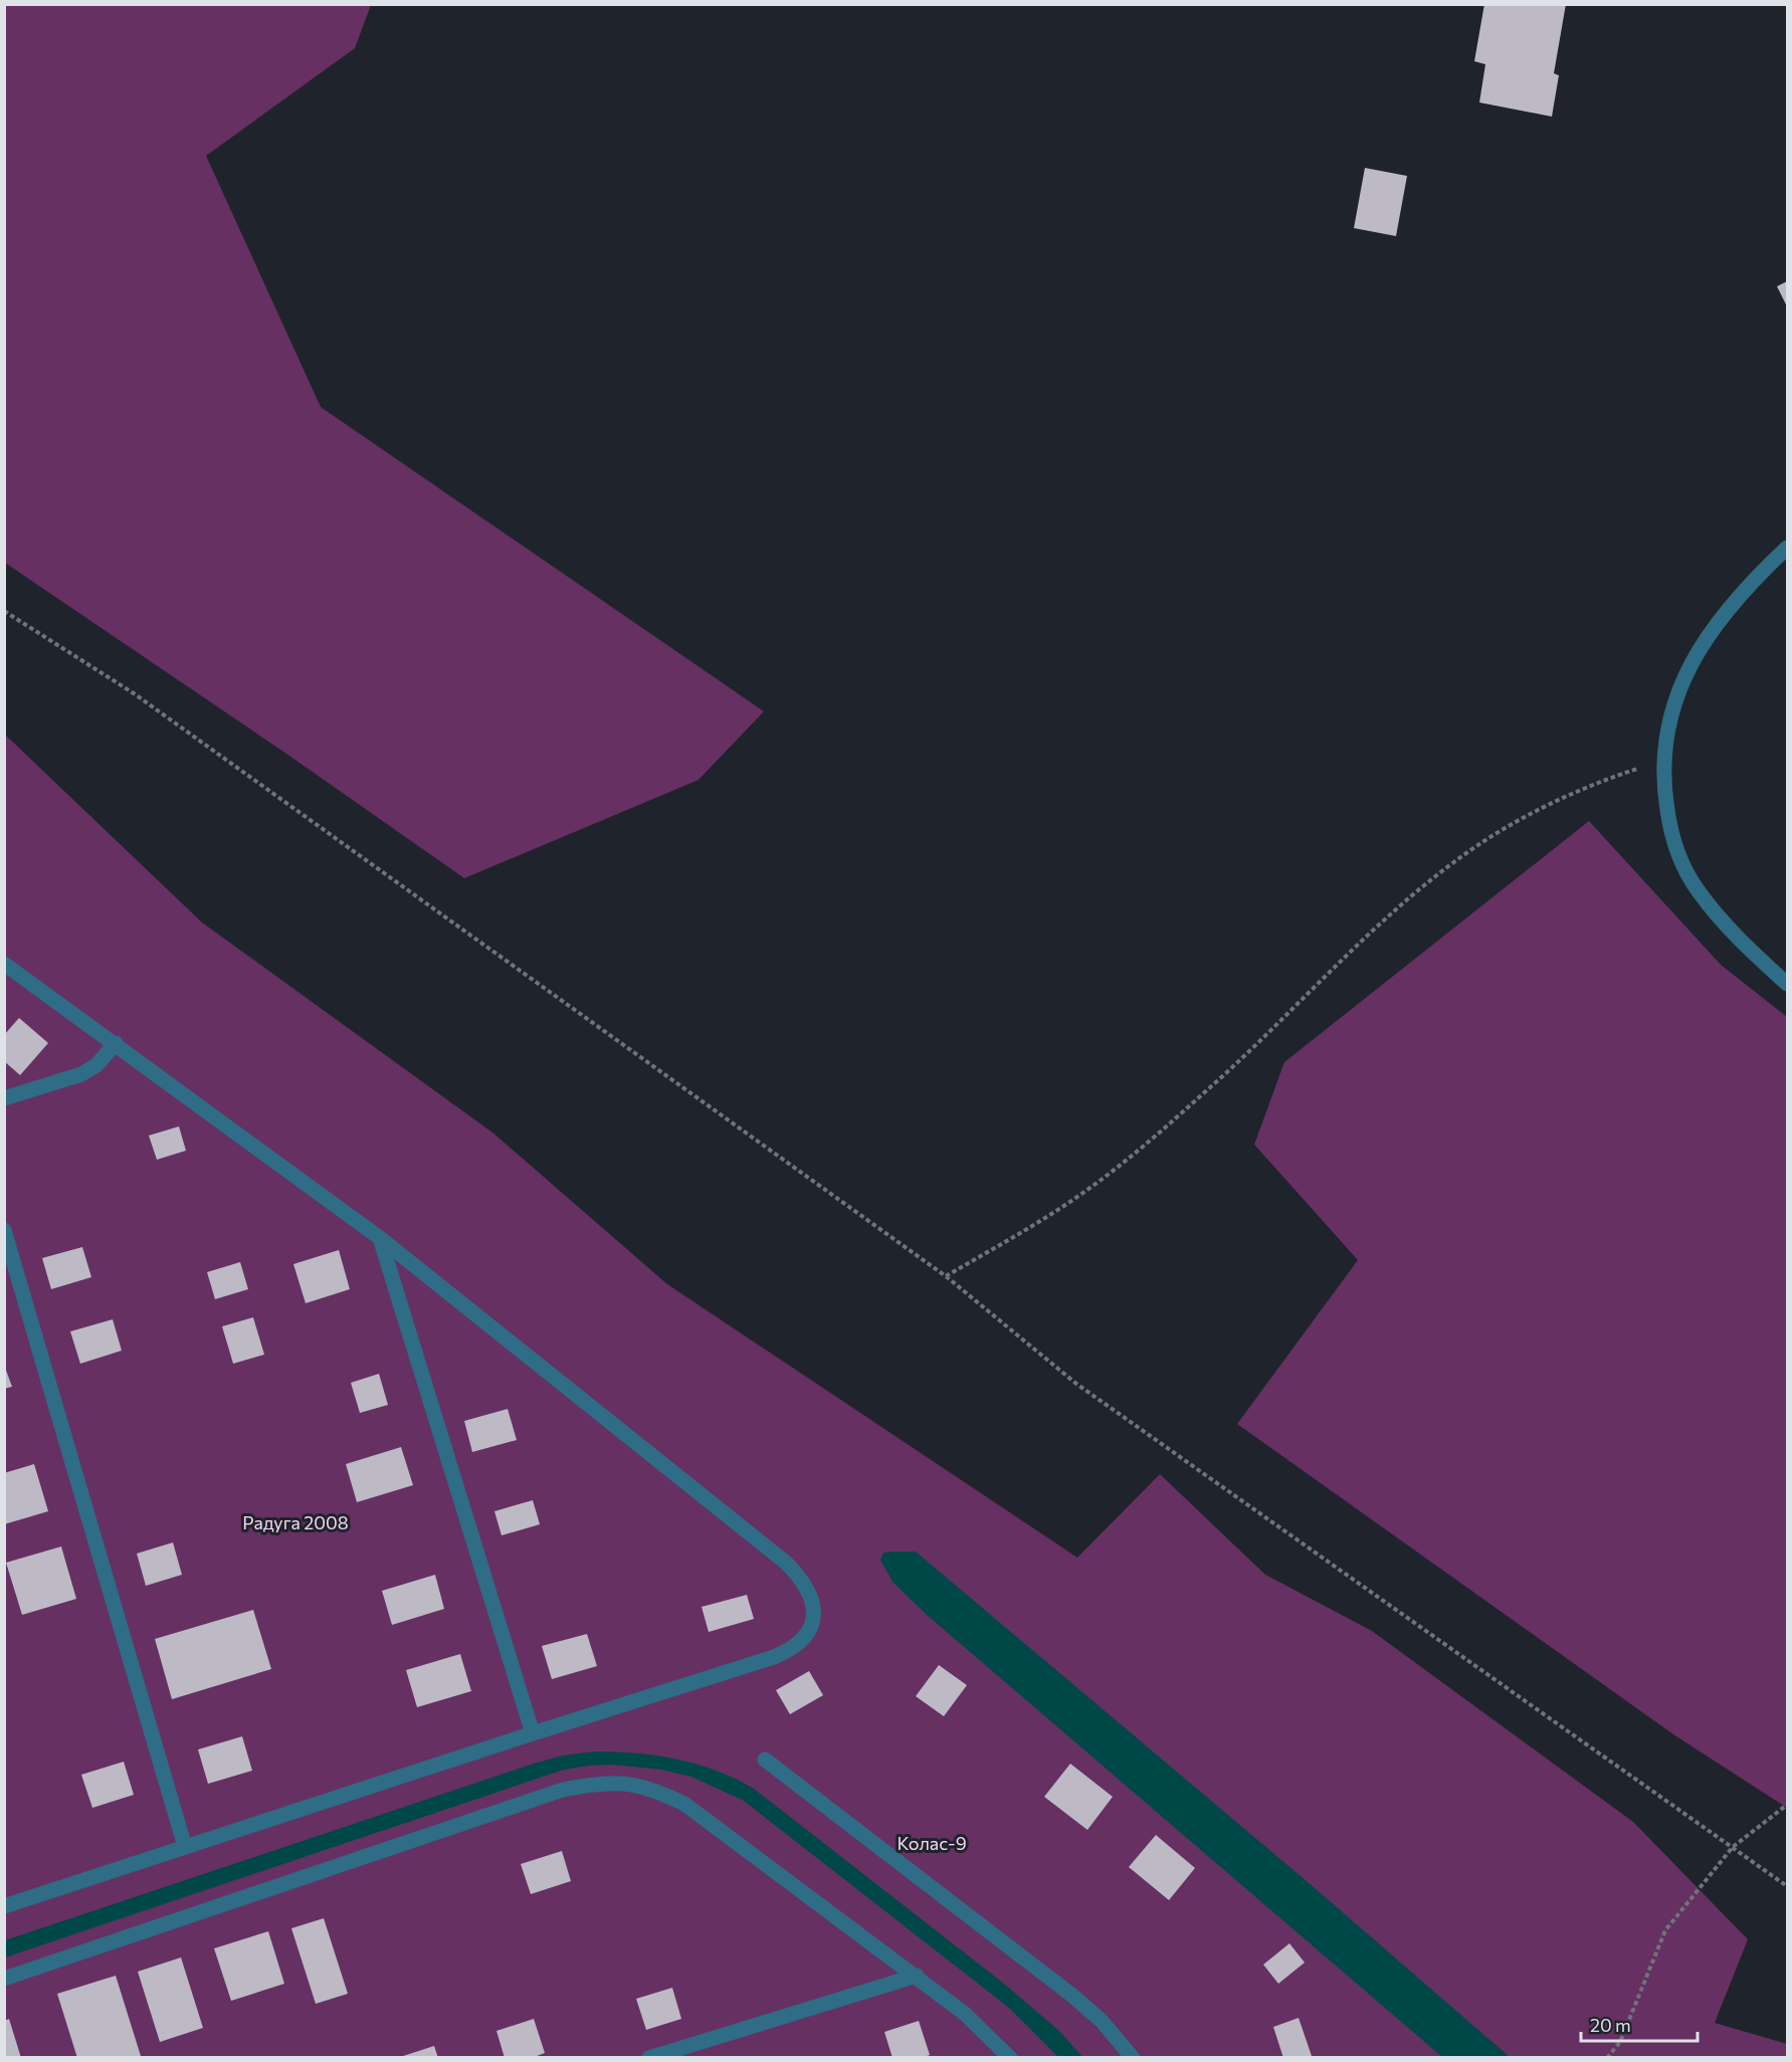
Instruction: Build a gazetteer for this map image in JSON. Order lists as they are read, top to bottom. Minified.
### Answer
{"parks":["Радуга 2008","Колас-9"],"scale_bar":"20 m"}
